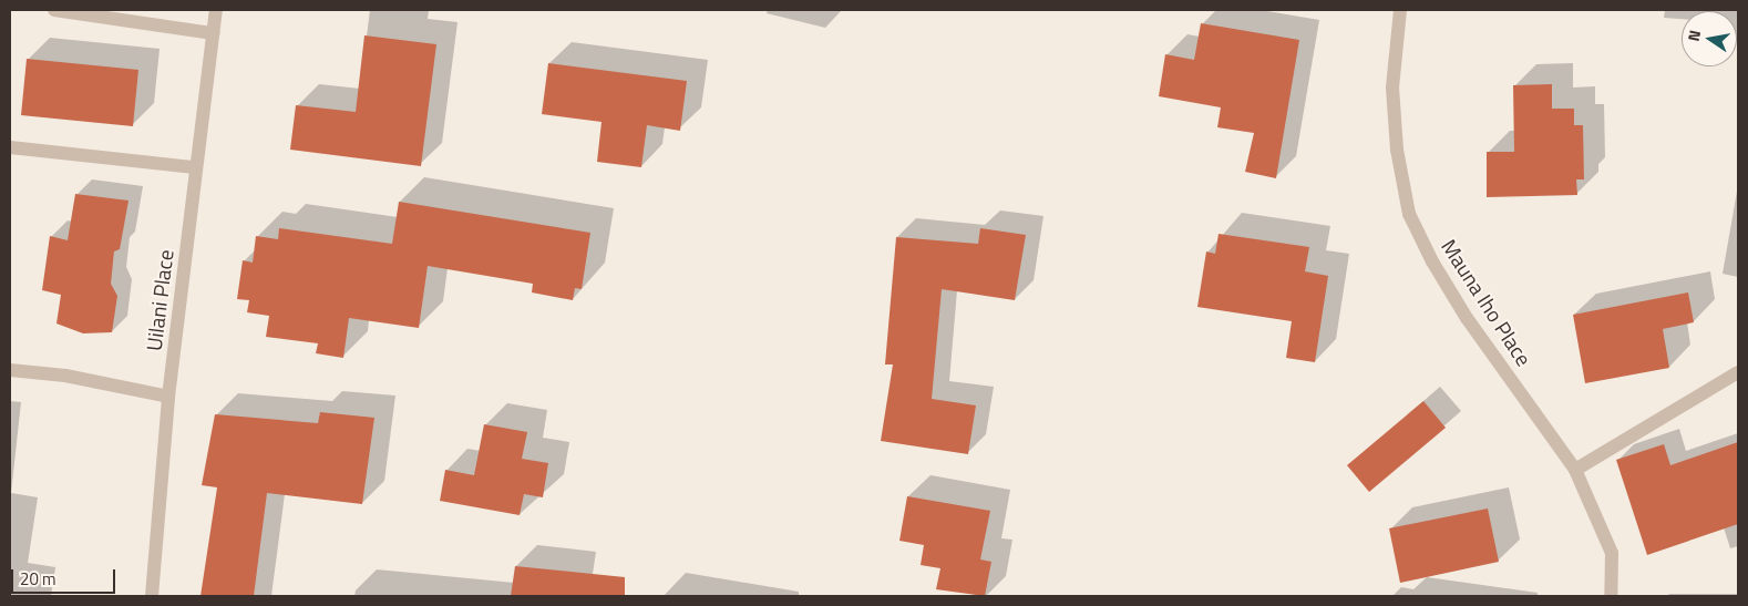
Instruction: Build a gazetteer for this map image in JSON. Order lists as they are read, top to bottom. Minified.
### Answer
{"streets":{"street":["Uilani Place","Mauna Iho Place"]},"scale_bar":"20 m","north":"left"}
